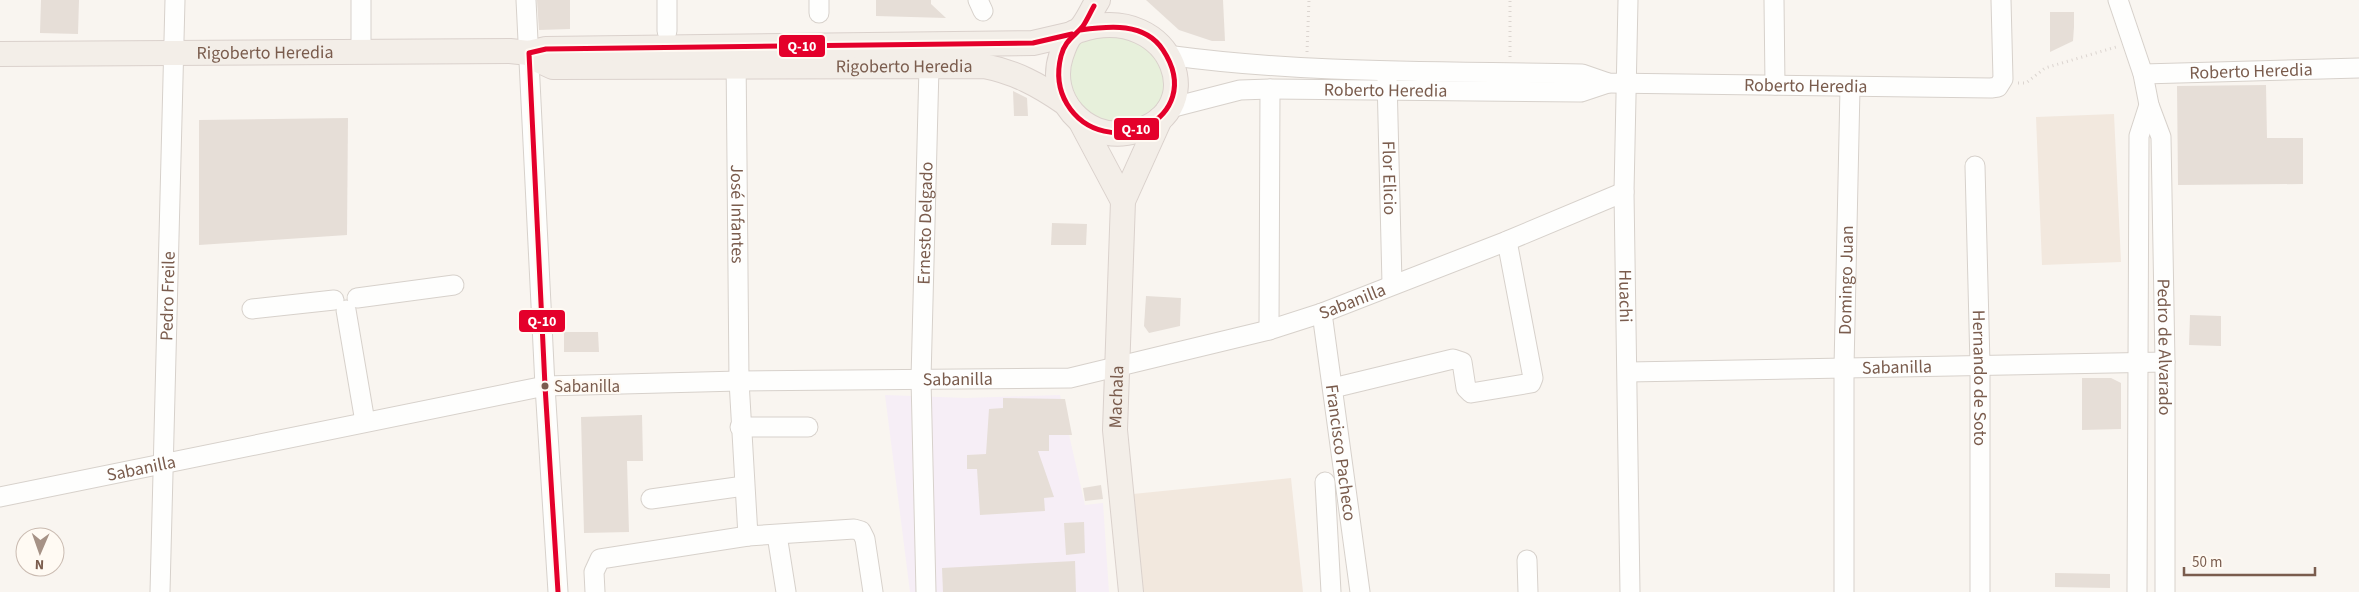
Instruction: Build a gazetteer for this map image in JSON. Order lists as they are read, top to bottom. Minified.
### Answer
{"streets":{"main road":["Rigoberto Heredia","Machala"],"street":["Roberto Heredia","Flor Elicio","José Infantes","Ernesto Delgado","Domingo Juan","Pedro Freile","Huachi","Sabanilla","Pedro de Alvarado","Hernando de Soto","Francisco Pacheco"]},"crossings":[["Rigoberto Heredia","Roberto Heredia"],["Rigoberto Heredia","José Infantes"],["Rigoberto Heredia","Ernesto Delgado"],["Rigoberto Heredia","Pedro Freile"],["Rigoberto Heredia","Machala"],["Roberto Heredia","Flor Elicio"],["Roberto Heredia","Domingo Juan"],["Roberto Heredia","Huachi"],["Roberto Heredia","Pedro de Alvarado"],["Roberto Heredia","Machala"],["Flor Elicio","Sabanilla"],["José Infantes","Sabanilla"],["Ernesto Delgado","Sabanilla"],["Domingo Juan","Sabanilla"],["Pedro Freile","Sabanilla"],["Huachi","Sabanilla"],["Sabanilla","Pedro de Alvarado"],["Sabanilla","Hernando de Soto"],["Sabanilla","Machala"],["Sabanilla","Francisco Pacheco"]],"places":["Sabanilla"],"lines":["transit line Q-10"],"scale_bar":"50 m","north":"bottom"}
